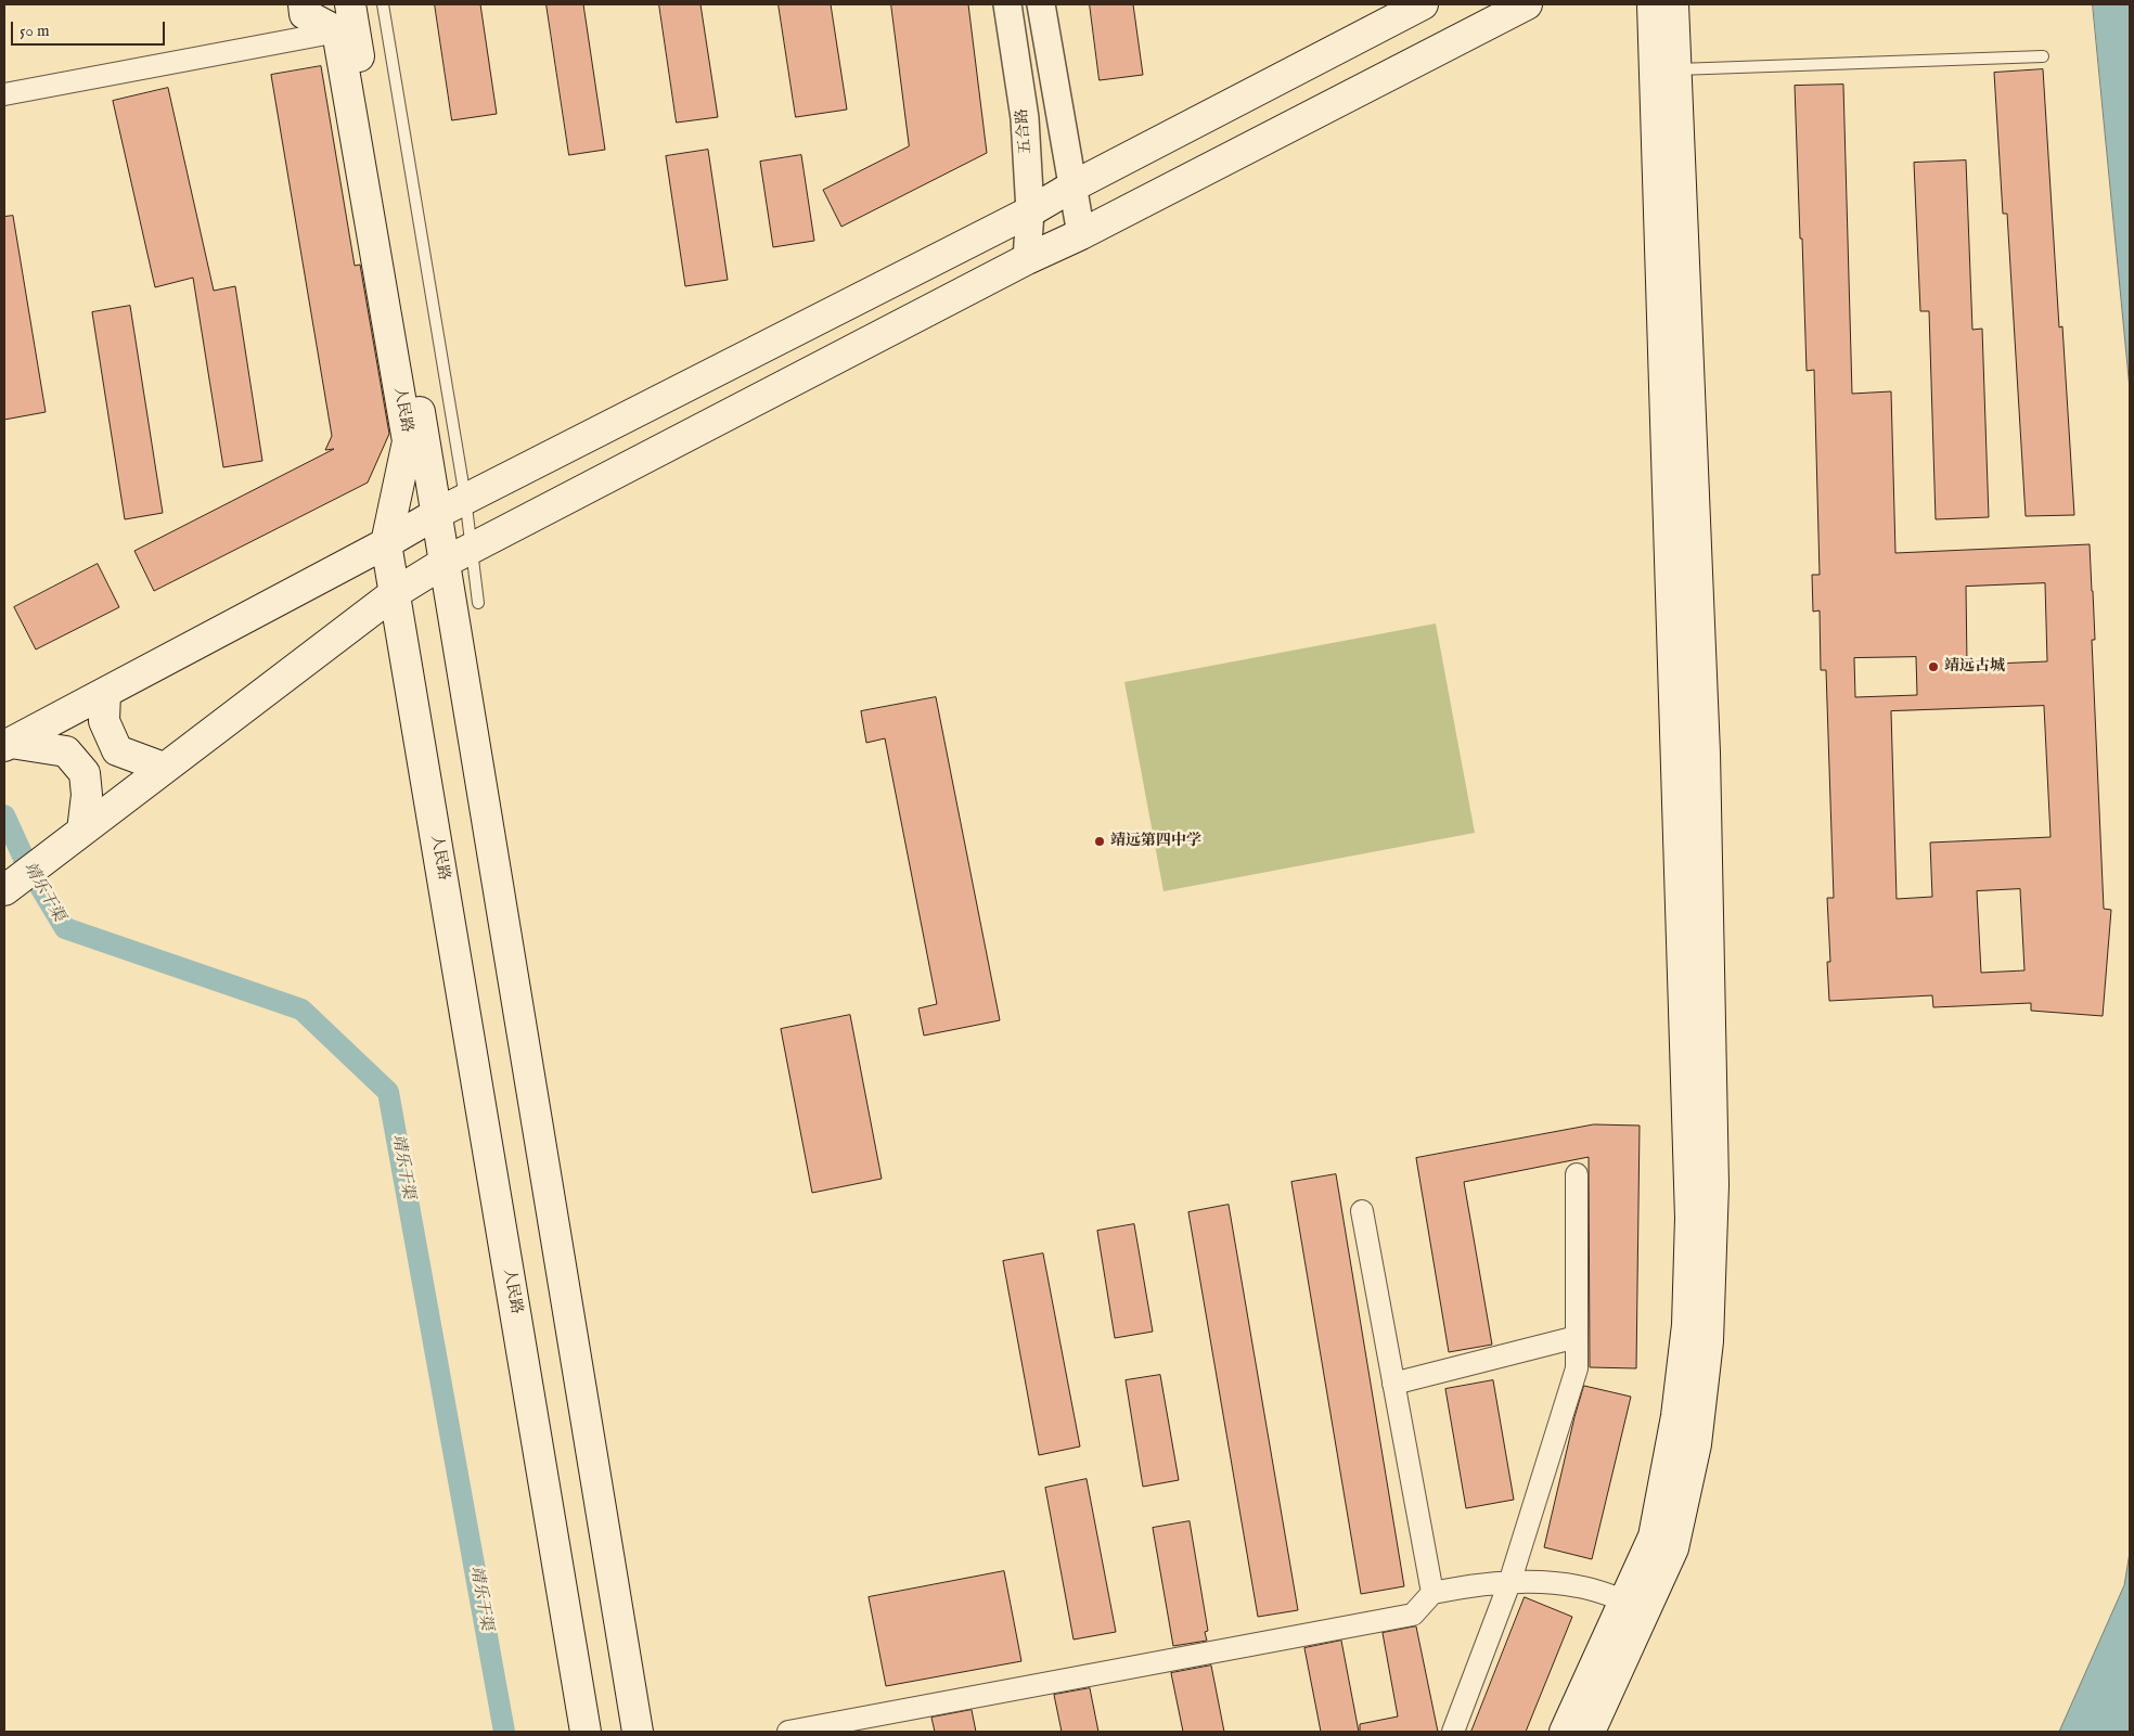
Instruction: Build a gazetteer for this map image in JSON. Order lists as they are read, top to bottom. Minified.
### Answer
{"streets":{"main road":["人民路"],"street":["五合路"]},"water":["靖乐干渠"],"places":["靖远古城","靖远第四中学"],"scale_bar":"50 m"}
